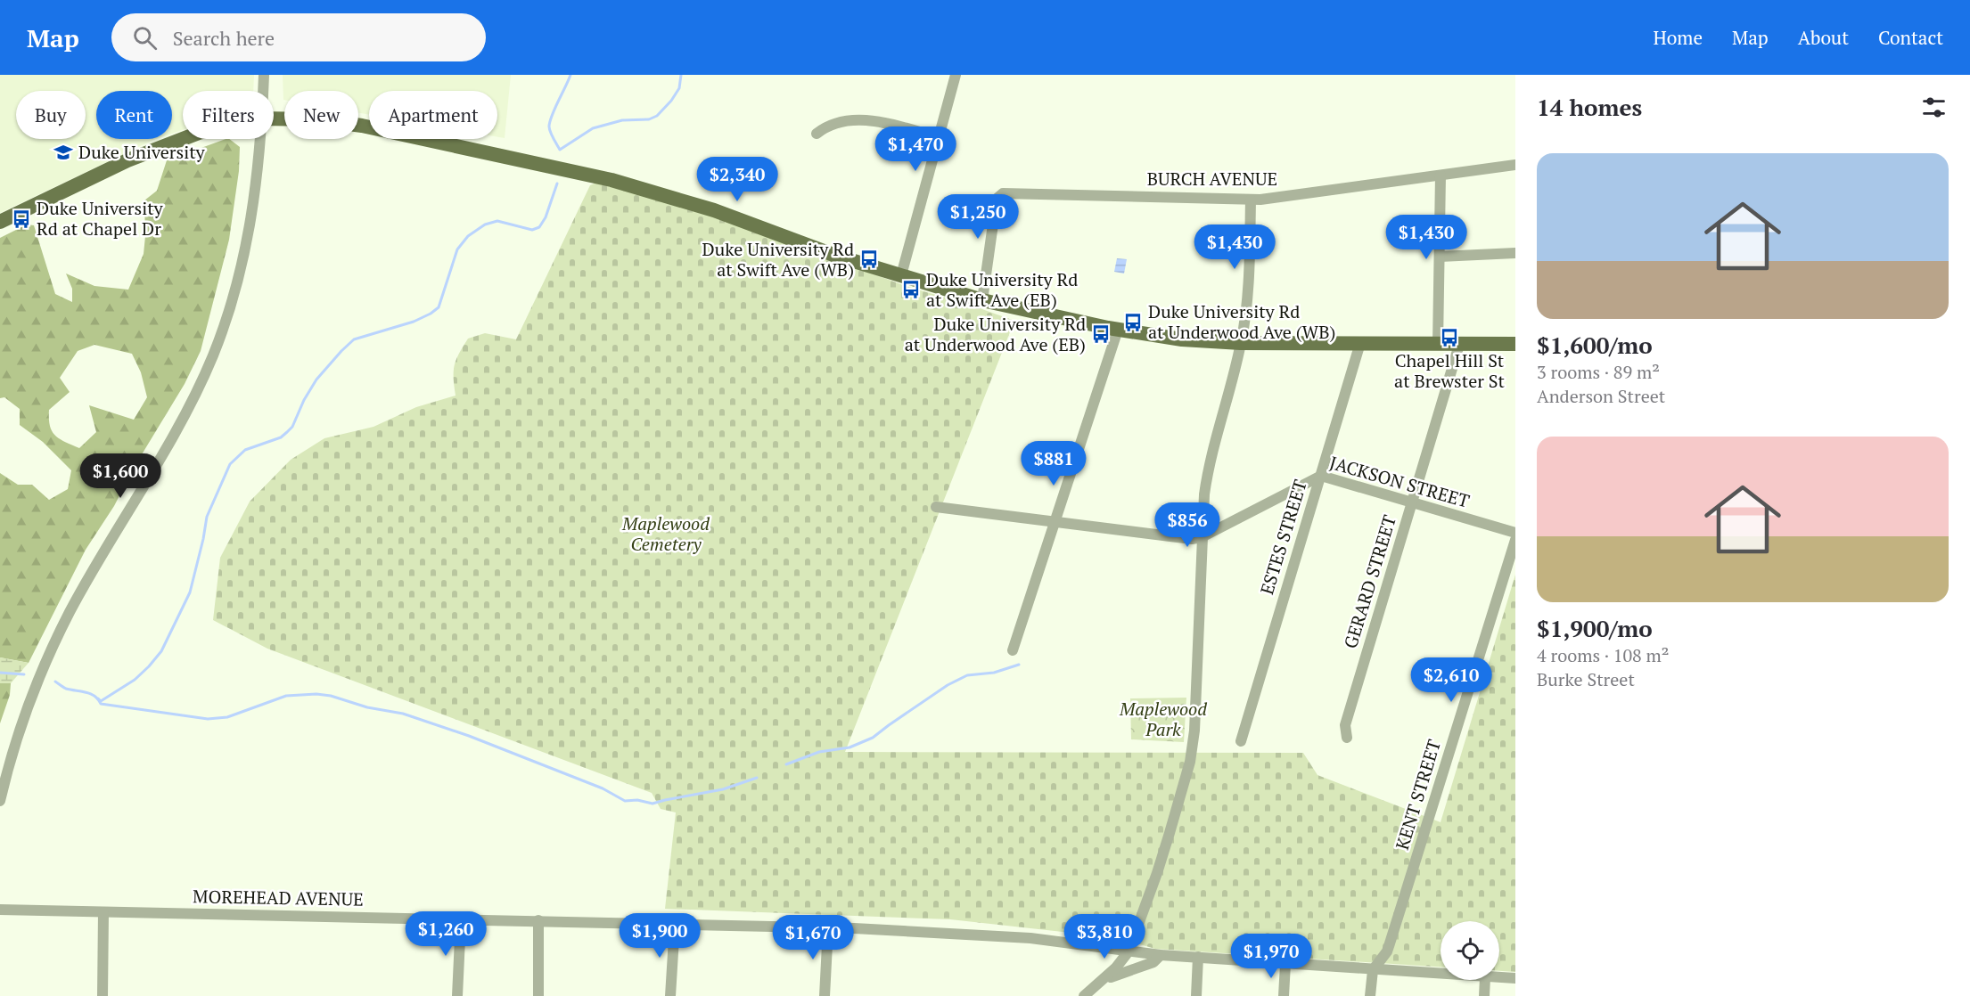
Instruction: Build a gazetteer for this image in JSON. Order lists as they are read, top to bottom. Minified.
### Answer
{"streets":{"street":["BURCH AVENUE","JACKSON STREET","ESTES STREET","GERARD STREET","KENT STREET","MOREHEAD AVENUE"]},"crossings":[["JACKSON STREET","ESTES STREET"],["JACKSON STREET","GERARD STREET"],["KENT STREET","MOREHEAD AVENUE"]],"parks":["Maplewood Cemetery","Maplewood Park"],"places":{"school or university":["Duke University"],"bus stop":["Duke University Rd at Chapel Dr","Duke University Rd at Swift Ave (WB)","Duke University Rd at Swift Ave (EB)","Duke University Rd at Underwood Ave (WB)","Duke University Rd at Underwood Ave (EB)","Chapel Hill St at Brewster St"]},"page":{"header":"Map","search":"Search here","nav":["Home","Map","About","Contact"],"heading":"14 homes","chip":["Buy","Rent","Filters","New","Apartment"],"price":["$1,470","$2,340","$1,250","$1,430","$1,430","$881","$1,600","$856","$2,610","$1,260","$1,900","$3,810","$1,670","$1,970"],"list":[{"name":"$1,600/mo","note":"3 rooms · 89 m² · Anderson Street"},{"name":"$1,900/mo","note":"4 rooms · 108 m² · Burke Street"}]}}
